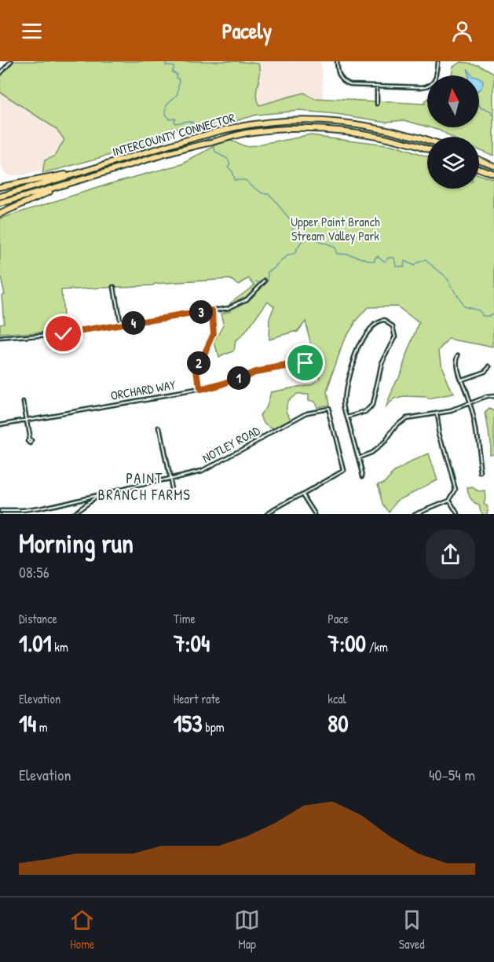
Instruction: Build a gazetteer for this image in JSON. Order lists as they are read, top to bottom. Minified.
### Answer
{"streets":{"highway":["INTERCOUNTY CONNECTOR"],"street":["ORCHARD WAY","NOTLEY ROAD"]},"districts":["PAINT BRANCH FARMS"],"parks":["Upper Paint Branch Stream Valley Park"],"north":"top","page":{"header":"Pacely","pins":["3","4","2","1"],"heading":["Morning run","08:56"],"stats":[["Distance","1.01 km"],["Time","7:04"],["Pace","7:00 /km"],["Elevation","14 m"],["Heart rate","153 bpm"],["kcal","80"]],"chart":["Elevation","40–54 m"],"tabs":["Home","Map","Saved"]}}
